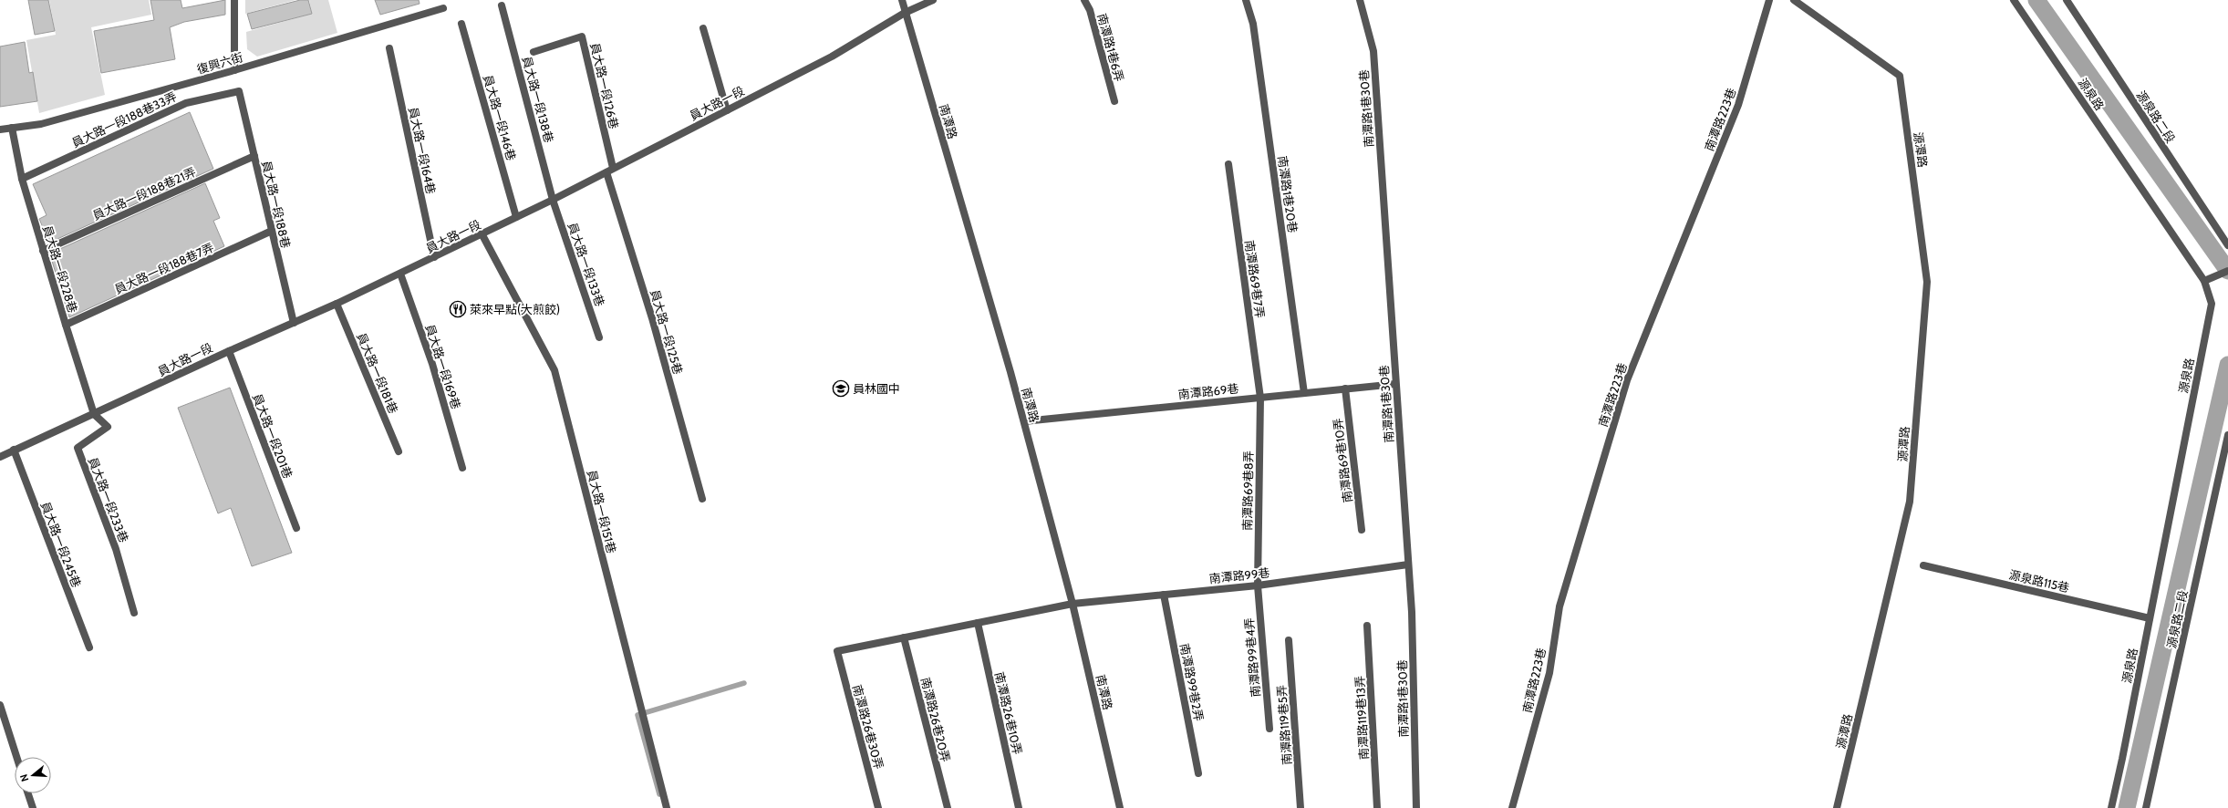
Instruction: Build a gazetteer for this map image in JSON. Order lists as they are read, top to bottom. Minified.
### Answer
{"streets":{"street":["南潭路1巷6弄","復興六街","員大路一段126巷","源泉路","員大路一段138巷","員大路一段","南潭路1巷30巷","源泉路二段","員大路一段146巷","員大路一段188巷33弄","南潭路223巷","南潭路","源潭路","員大路一段164巷","員大路一段188巷21弄","南潭路1巷20巷","員大路一段188巷","員大路一段133巷","員大路一段188巷7弄","員大路一段228巷","南潭路69巷7弄","員大路一段125巷","員大路一段169巷","員大路一段181巷","南潭路69巷","員大路一段201巷","南潭路69巷10弄","南潭路69巷8弄","員大路一段233巷","員大路一段151巷","員大路一段245巷","南潭路99巷","源泉路115巷","南潭路99巷4弄","南潭路99巷2弄","南潭路26巷10弄","南潭路119巷13弄","南潭路26巷20弄","南潭路119巷5弄","南潭路26巷30弄"]},"crossings":[["復興六街","員大路一段228巷"],["員大路一段126巷","員大路一段"],["員大路一段126巷","員大路一段125巷"],["源泉路","源泉路115巷"],["員大路一段138巷","員大路一段"],["員大路一段138巷","員大路一段133巷"],["員大路一段","員大路一段146巷"],["員大路一段","南潭路"],["員大路一段","員大路一段164巷"],["員大路一段","員大路一段188巷"],["員大路一段","員大路一段133巷"],["員大路一段","員大路一段228巷"],["員大路一段","員大路一段125巷"],["員大路一段","員大路一段169巷"],["員大路一段","員大路一段181巷"],["員大路一段","員大路一段201巷"],["員大路一段","員大路一段233巷"],["員大路一段","員大路一段151巷"],["員大路一段","員大路一段245巷"],["南潭路1巷30巷","南潭路69巷"],["南潭路1巷30巷","南潭路99巷"],["員大路一段188巷33弄","員大路一段188巷"],["員大路一段188巷33弄","員大路一段228巷"],["南潭路","南潭路69巷"],["南潭路","南潭路99巷"],["員大路一段188巷21弄","員大路一段188巷"],["員大路一段188巷21弄","員大路一段228巷"],["南潭路1巷20巷","南潭路69巷"],["員大路一段188巷","員大路一段188巷7弄"],["員大路一段188巷7弄","員大路一段228巷"],["員大路一段228巷","員大路一段233巷"],["南潭路69巷7弄","南潭路69巷"],["南潭路69巷7弄","南潭路69巷8弄"],["南潭路69巷","南潭路69巷10弄"],["南潭路69巷","南潭路69巷8弄"],["南潭路69巷8弄","南潭路99巷"],["南潭路69巷8弄","南潭路99巷4弄"],["南潭路99巷","南潭路99巷4弄"],["南潭路99巷","南潭路99巷2弄"],["南潭路99巷","南潭路26巷10弄"],["南潭路99巷","南潭路26巷20弄"],["南潭路99巷","南潭路26巷30弄"]],"places":{"restaurant":["萊來早點(大煎餃)"],"school or university":["員林國中"]},"north":"left"}
